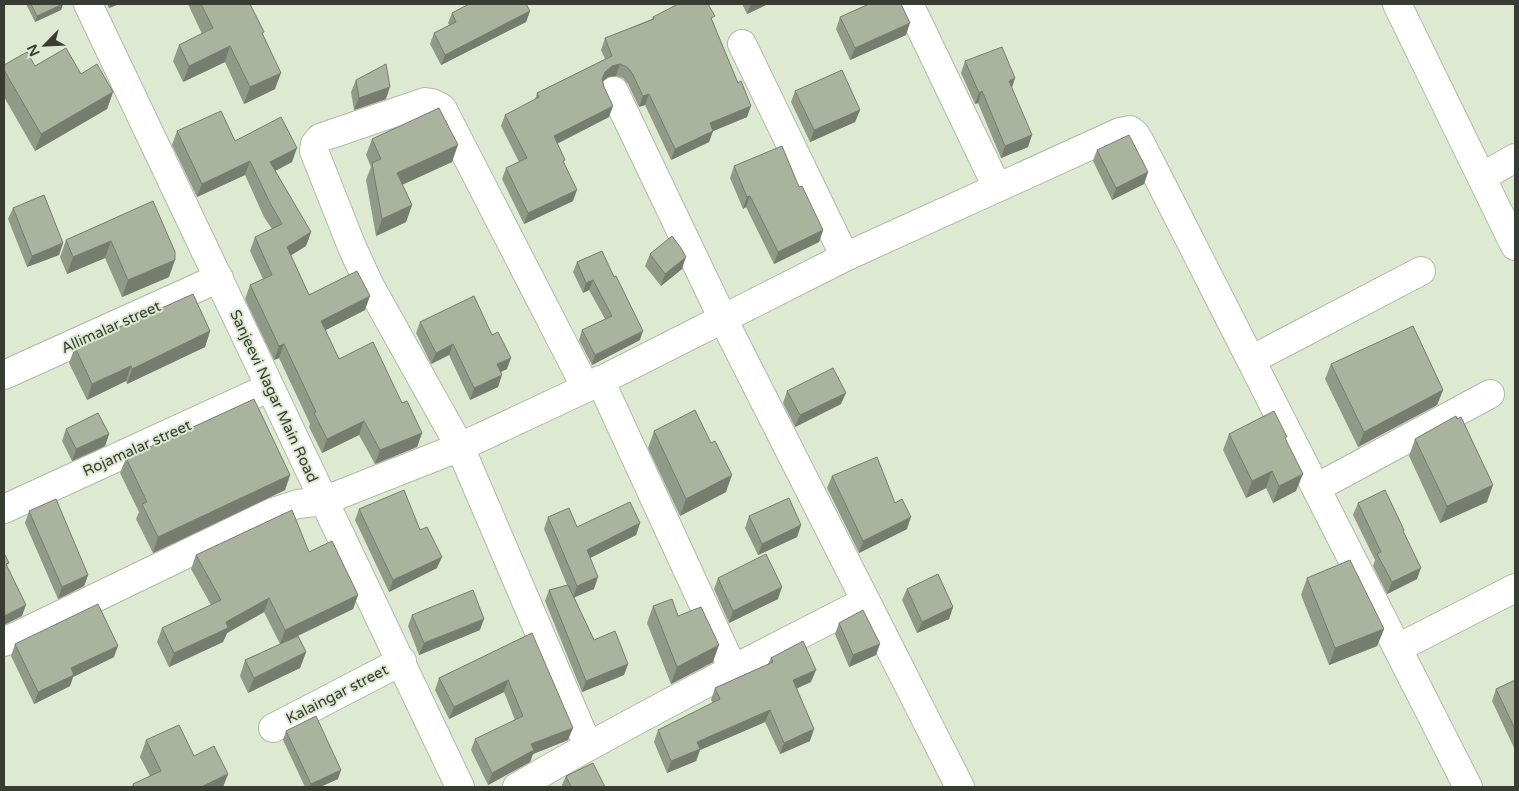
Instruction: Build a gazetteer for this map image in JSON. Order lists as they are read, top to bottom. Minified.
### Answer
{"streets":{"street":["Allimalar street","Sanjeevi Nagar Main Road","Rojamalar street","Kalaingar street"]},"crossings":[["Allimalar street","Sanjeevi Nagar Main Road"],["Sanjeevi Nagar Main Road","Rojamalar street"],["Sanjeevi Nagar Main Road","Kalaingar street"]],"north":"bottom left"}
